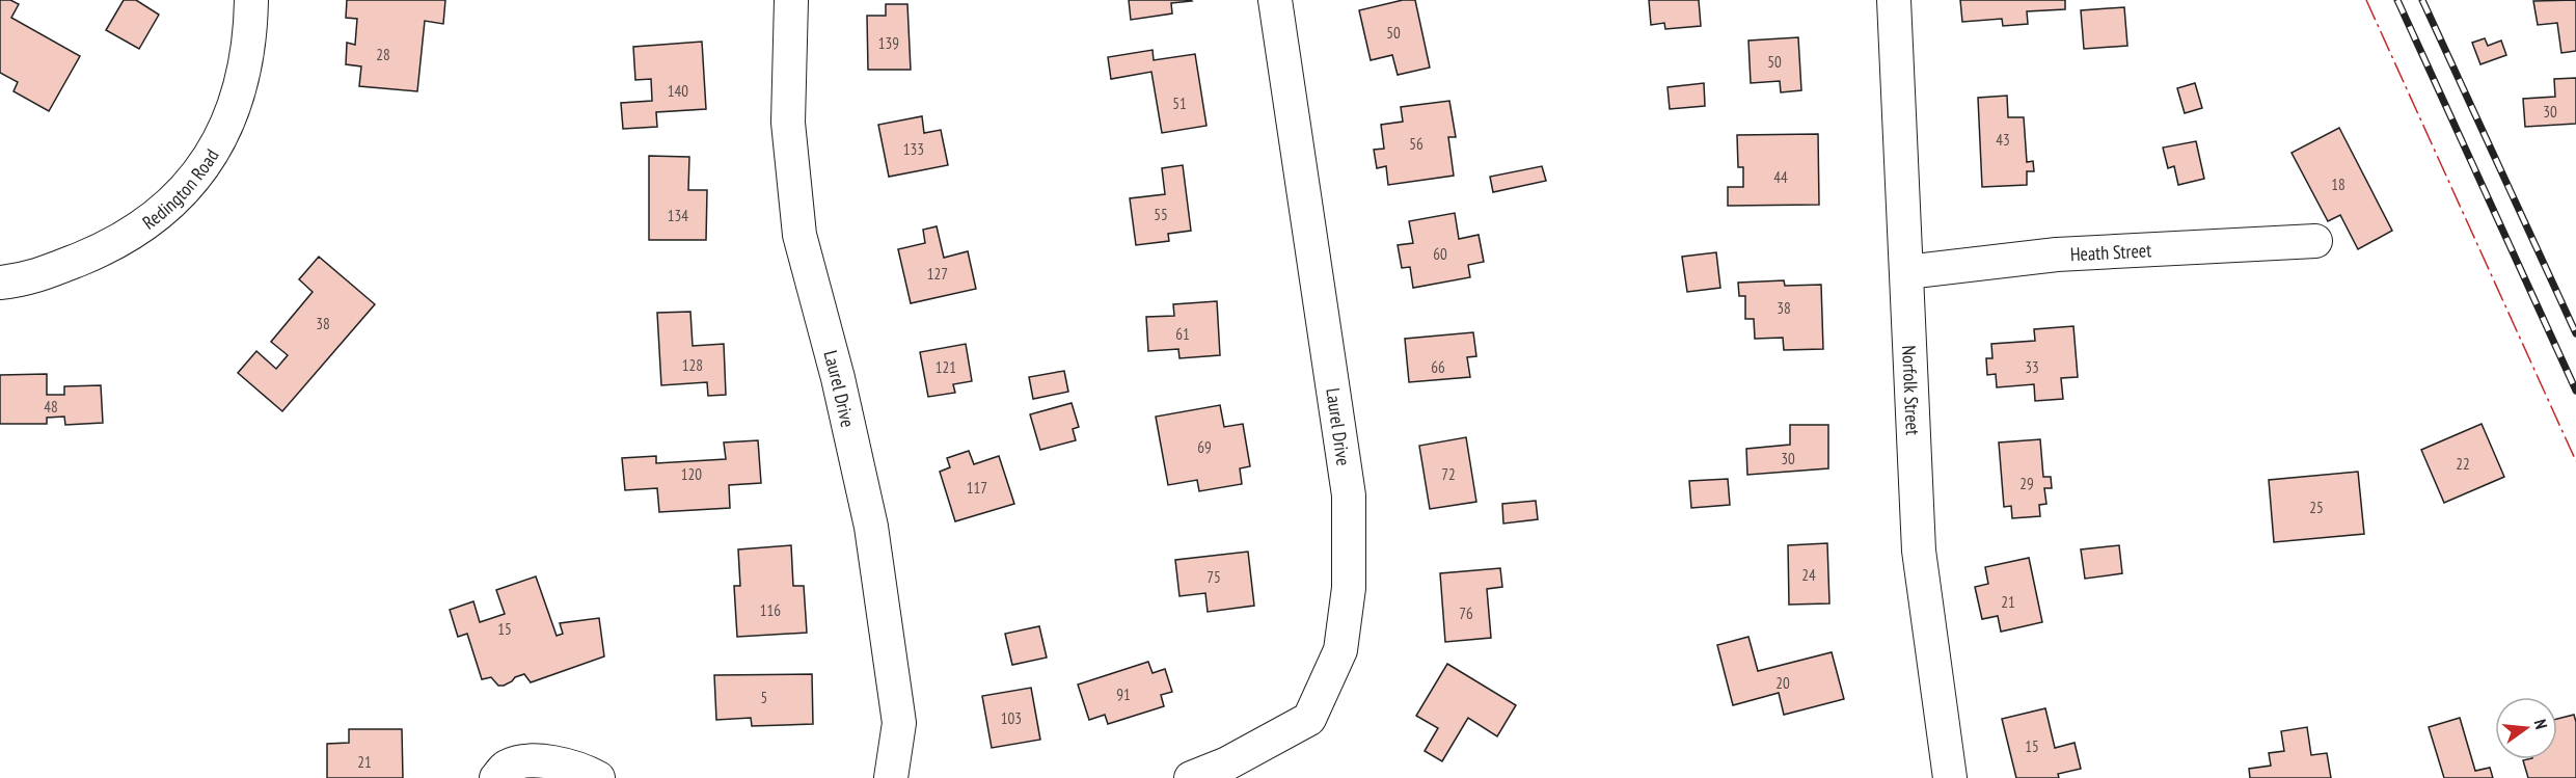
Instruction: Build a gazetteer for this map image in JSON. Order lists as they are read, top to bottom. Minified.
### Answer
{"streets":{"street":["Redington Road","Heath Street","Laurel Drive","Norfolk Street"]},"crossings":[["Heath Street","Norfolk Street"]],"house_numbers":["50","139","28","50","140","51","30","43","56","133","44","18","55","134","60","127","38","38","61","128","121","66","33","48","69","30","22","120","72","29","117","25","24","75","21","116","76","15","20","91","5","103","15","21"],"north":"right"}
